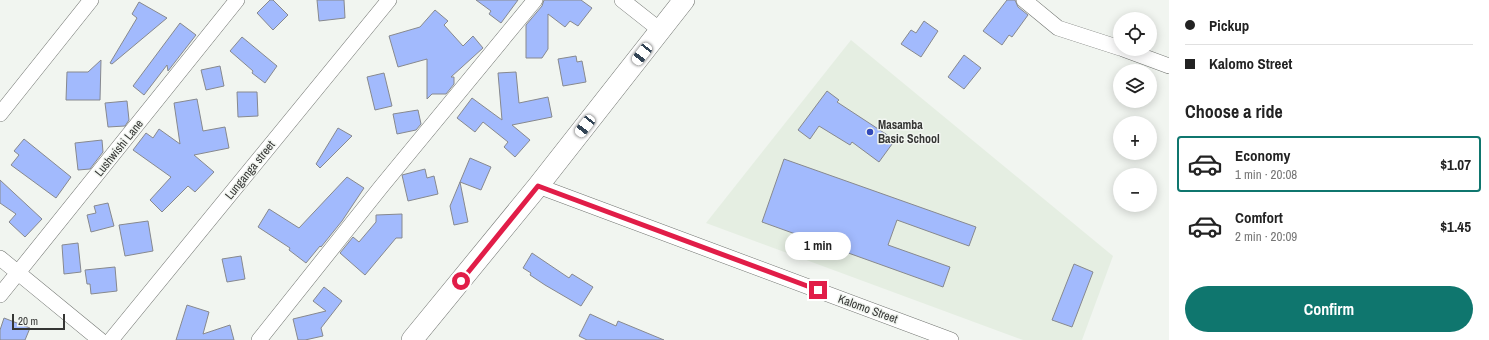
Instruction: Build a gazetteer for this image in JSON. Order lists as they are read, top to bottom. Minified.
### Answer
{"streets":{"street":["Lushwishi Lane","Lunganga street","Kalomo Street"]},"places":["Masamba Basic School"],"scale_bar":"20 m","page":{"banner":["Pickup","Kalomo Street"],"map_buttons":["+","−"],"heading":"Choose a ride","list":[{"name":"Economy","note":"1 min · 20:08","value":"$1.07"},{"name":"Comfort","note":"2 min · 20:09","value":"$1.45"}],"bubble":"1 min","buttons":"Confirm","scale":"20 m"}}
